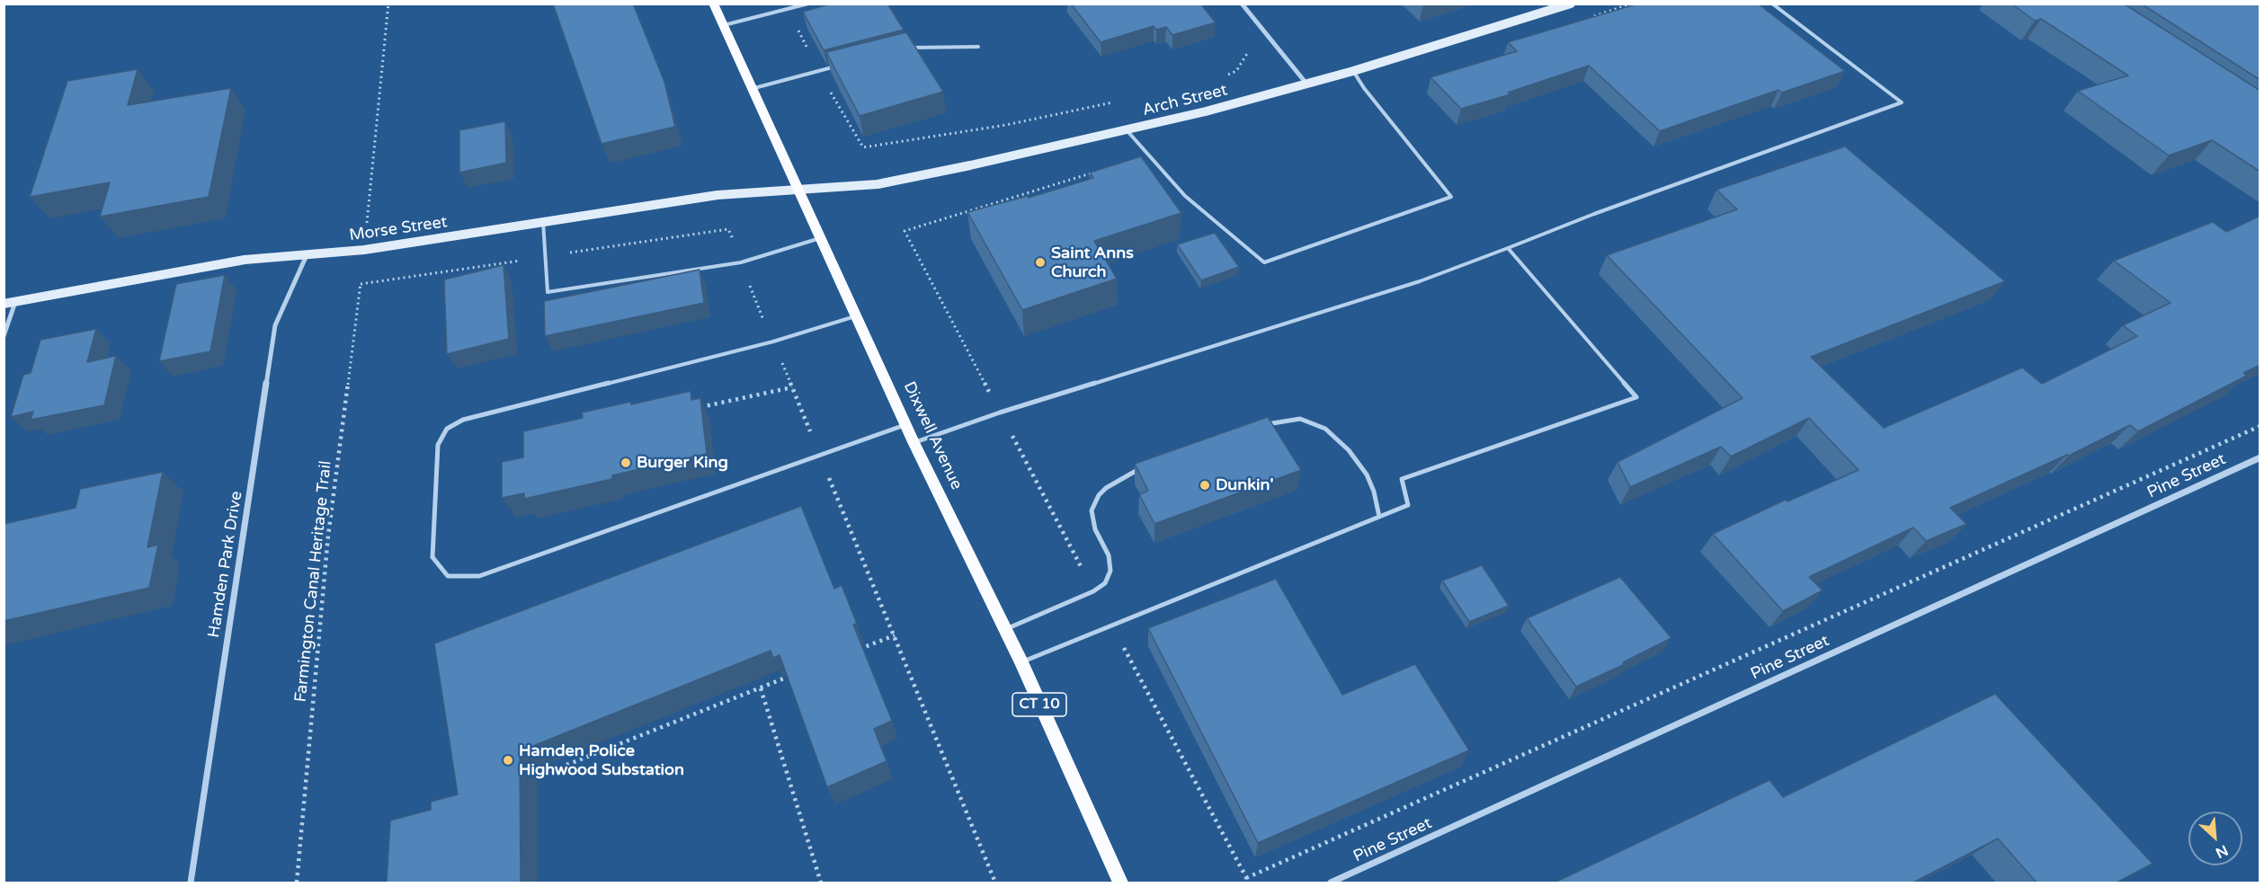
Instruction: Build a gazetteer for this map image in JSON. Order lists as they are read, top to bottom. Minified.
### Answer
{"streets":{"main road":["Arch Street","Morse Street","Dixwell Avenue","CT 10"],"street":["Pine Street","Hamden Park Drive"],"path":["Farmington Canal Heritage Trail"]},"crossings":[["Arch Street","Morse Street"],["Arch Street","Dixwell Avenue"],["Morse Street","Dixwell Avenue"],["Morse Street","Hamden Park Drive"]],"places":["Saint Anns Church","Burger King","Dunkin'","Hamden Police Highwood Substation"],"north":"bottom right"}
